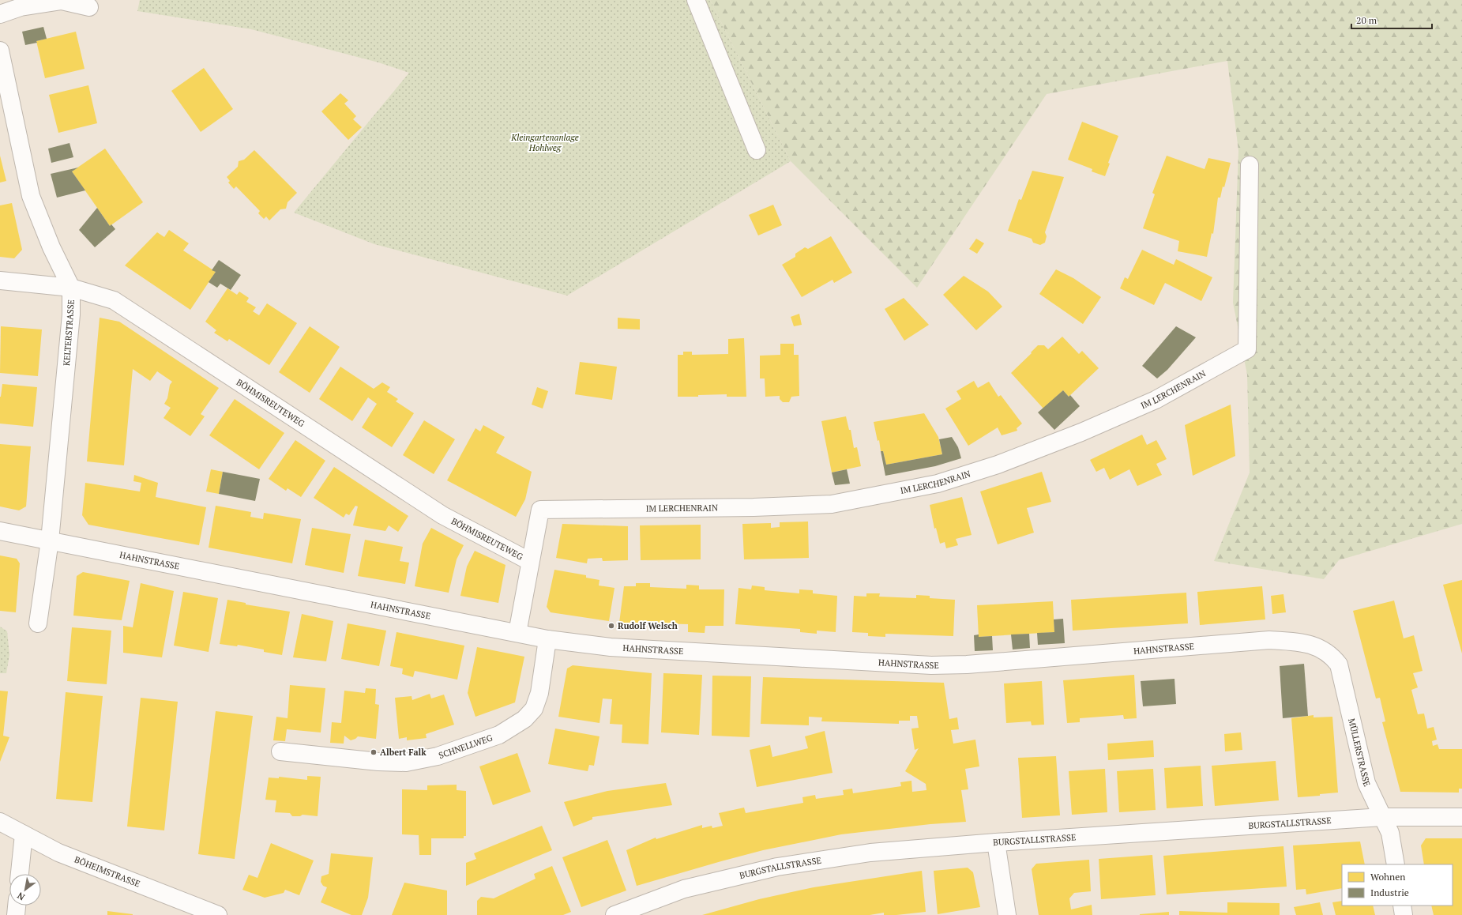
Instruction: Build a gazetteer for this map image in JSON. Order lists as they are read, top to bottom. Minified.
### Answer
{"streets":{"street":["KELTERSTRASSE","IM LERCHENRAIN","BÖHMISREUTEWEG","HAHNSTRASSE","SCHNELLWEG","MÜLLERSTRASSE","BURGSTALLSTRASSE","BÖHEIMSTRASSE"]},"crossings":[["KELTERSTRASSE","BÖHMISREUTEWEG"],["KELTERSTRASSE","HAHNSTRASSE"],["IM LERCHENRAIN","BÖHMISREUTEWEG"],["IM LERCHENRAIN","HAHNSTRASSE"],["HAHNSTRASSE","SCHNELLWEG"],["HAHNSTRASSE","MÜLLERSTRASSE"],["MÜLLERSTRASSE","BURGSTALLSTRASSE"]],"parks":["Kleingartenanlage Hohlweg"],"places":["Rudolf Welsch","Albert Falk"],"legend":["Wohnen","Industrie"],"scale_bar":"20 m","north":"bottom left"}
